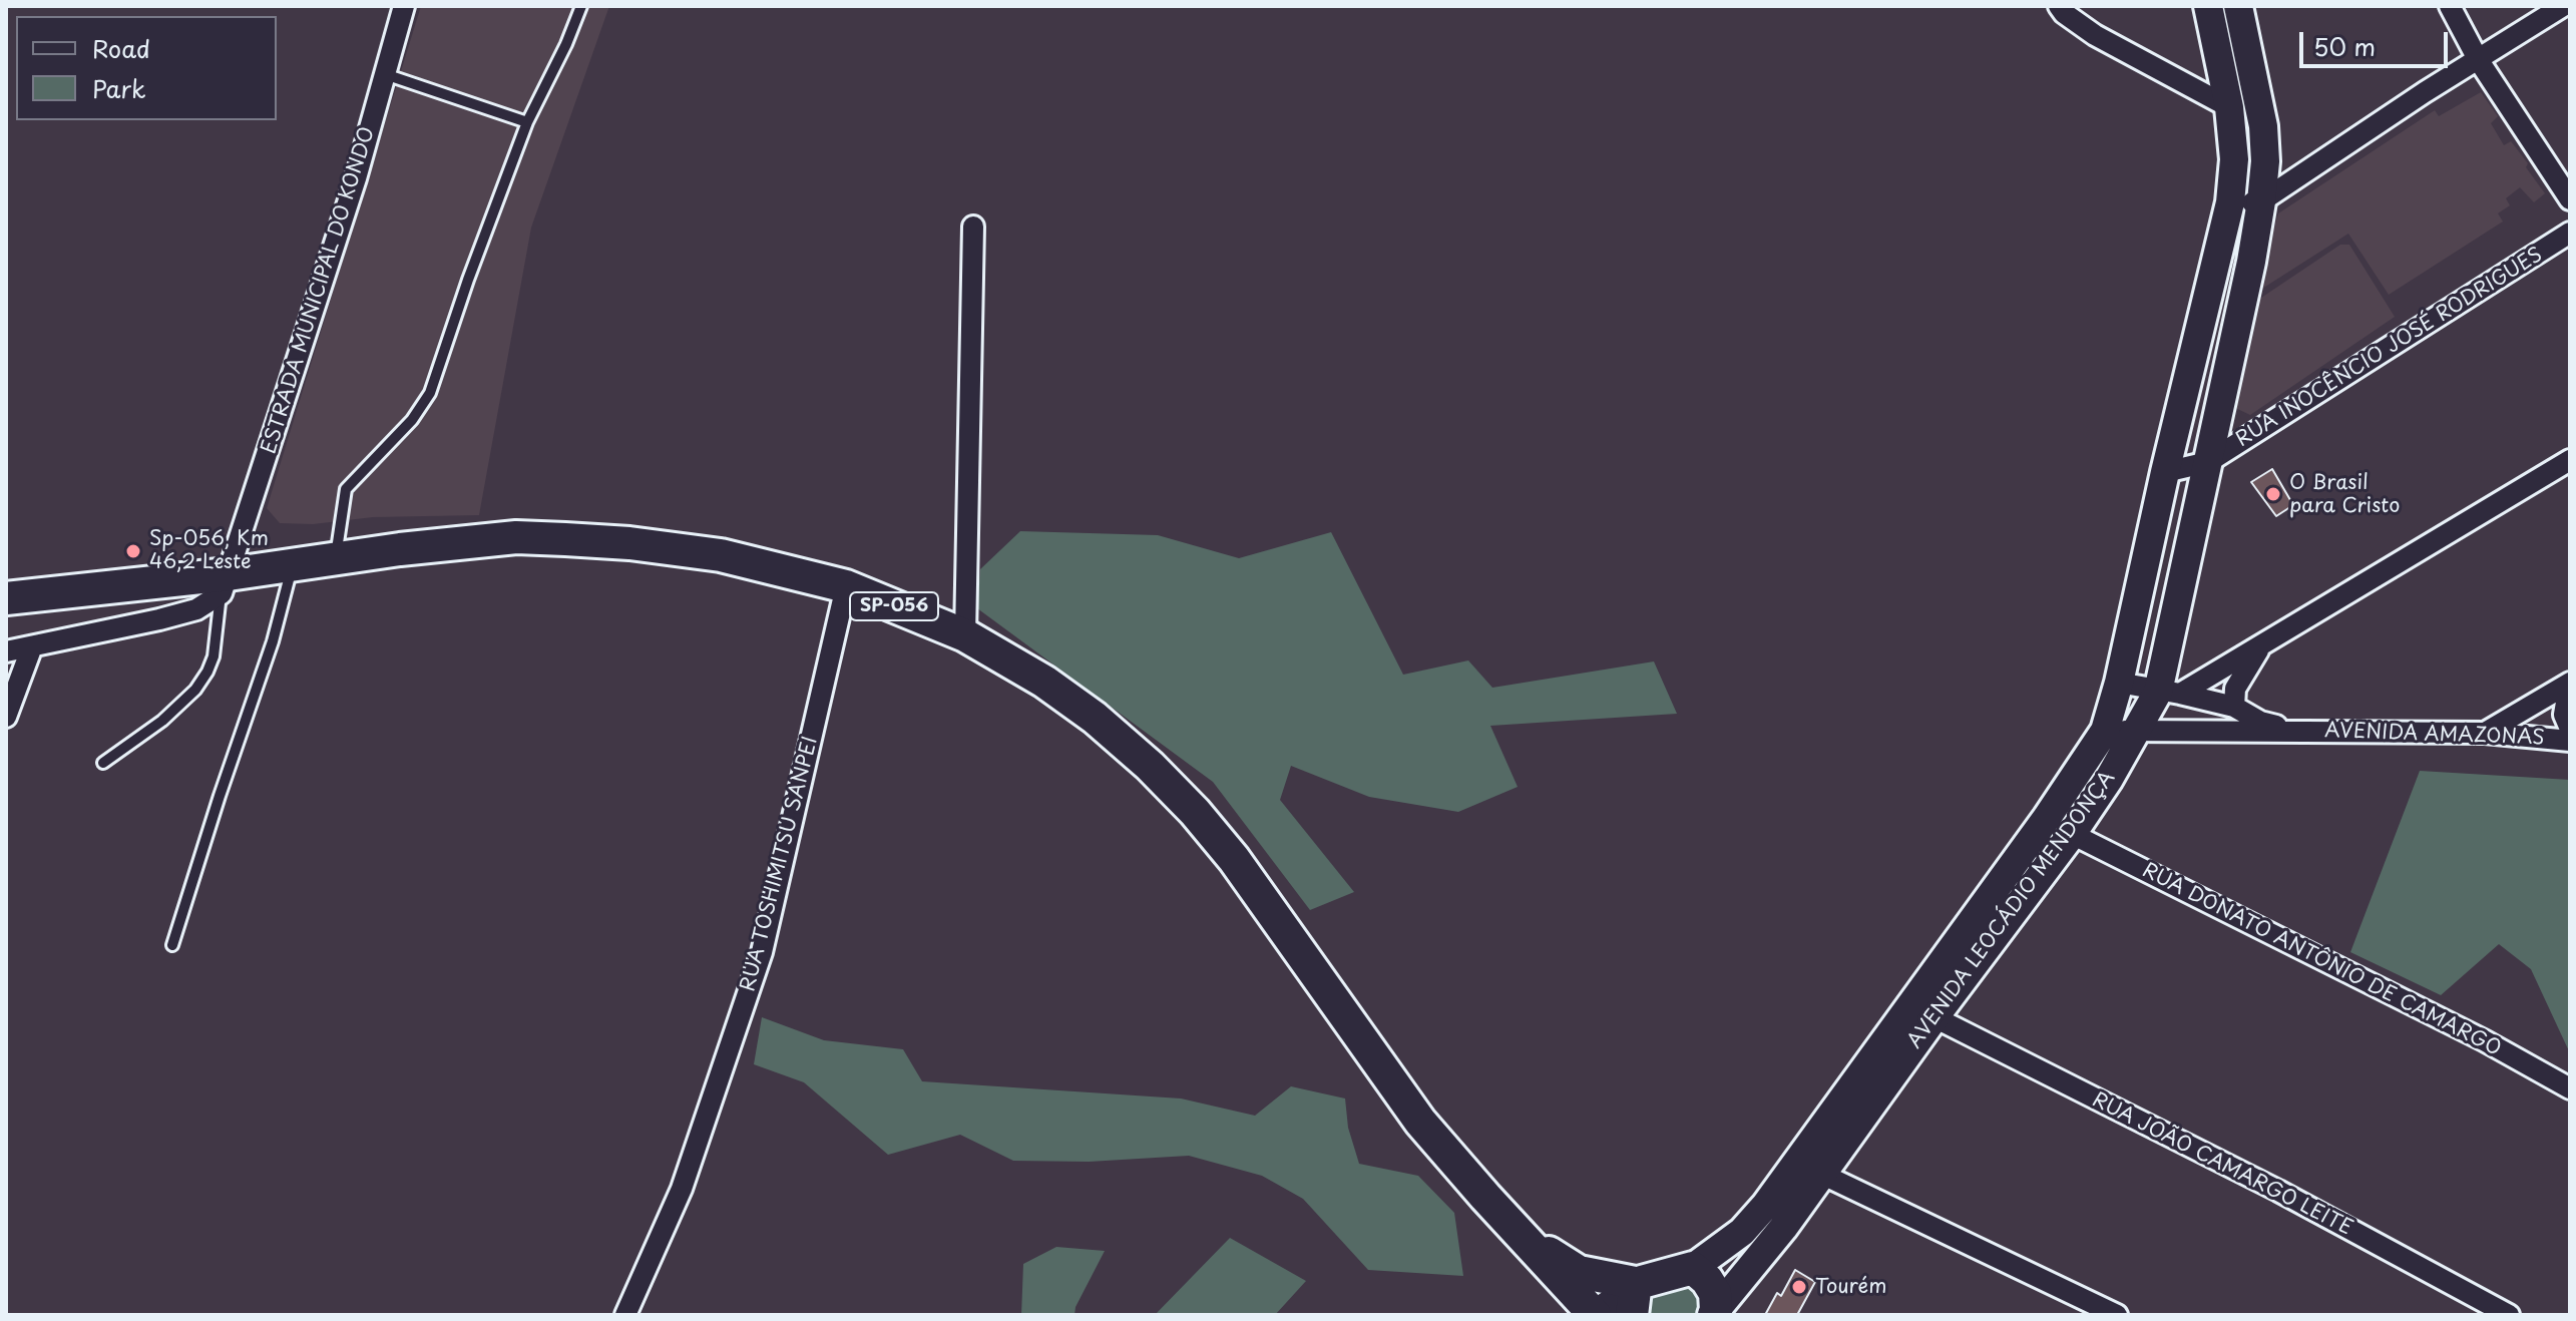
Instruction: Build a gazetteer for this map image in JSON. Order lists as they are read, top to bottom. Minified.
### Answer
{"streets":{"main road":["SP-056"],"street":["ESTRADA MUNICIPAL DO KONDO","RUA INOCÊNCIO JOSÉ RODRIGUES","AVENIDA AMAZONAS","RUA TOSHIMITSU SANPEI","AVENIDA LEOCÁDIO MENDONÇA","RUA DONATO ANTÔNIO DE CAMARGO","RUA JOÃO CAMARGO LEITE"]},"crossings":[["ESTRADA MUNICIPAL DO KONDO","SP-056"],["RUA INOCÊNCIO JOSÉ RODRIGUES","AVENIDA LEOCÁDIO MENDONÇA"],["SP-056","RUA TOSHIMITSU SANPEI"],["AVENIDA AMAZONAS","AVENIDA LEOCÁDIO MENDONÇA"],["AVENIDA LEOCÁDIO MENDONÇA","RUA DONATO ANTÔNIO DE CAMARGO"],["AVENIDA LEOCÁDIO MENDONÇA","RUA JOÃO CAMARGO LEITE"]],"places":["O Brasil para Cristo","Sp-056, Km 46,2 Leste","Tourém"],"legend":["Road","Park"],"scale_bar":"50 m"}
